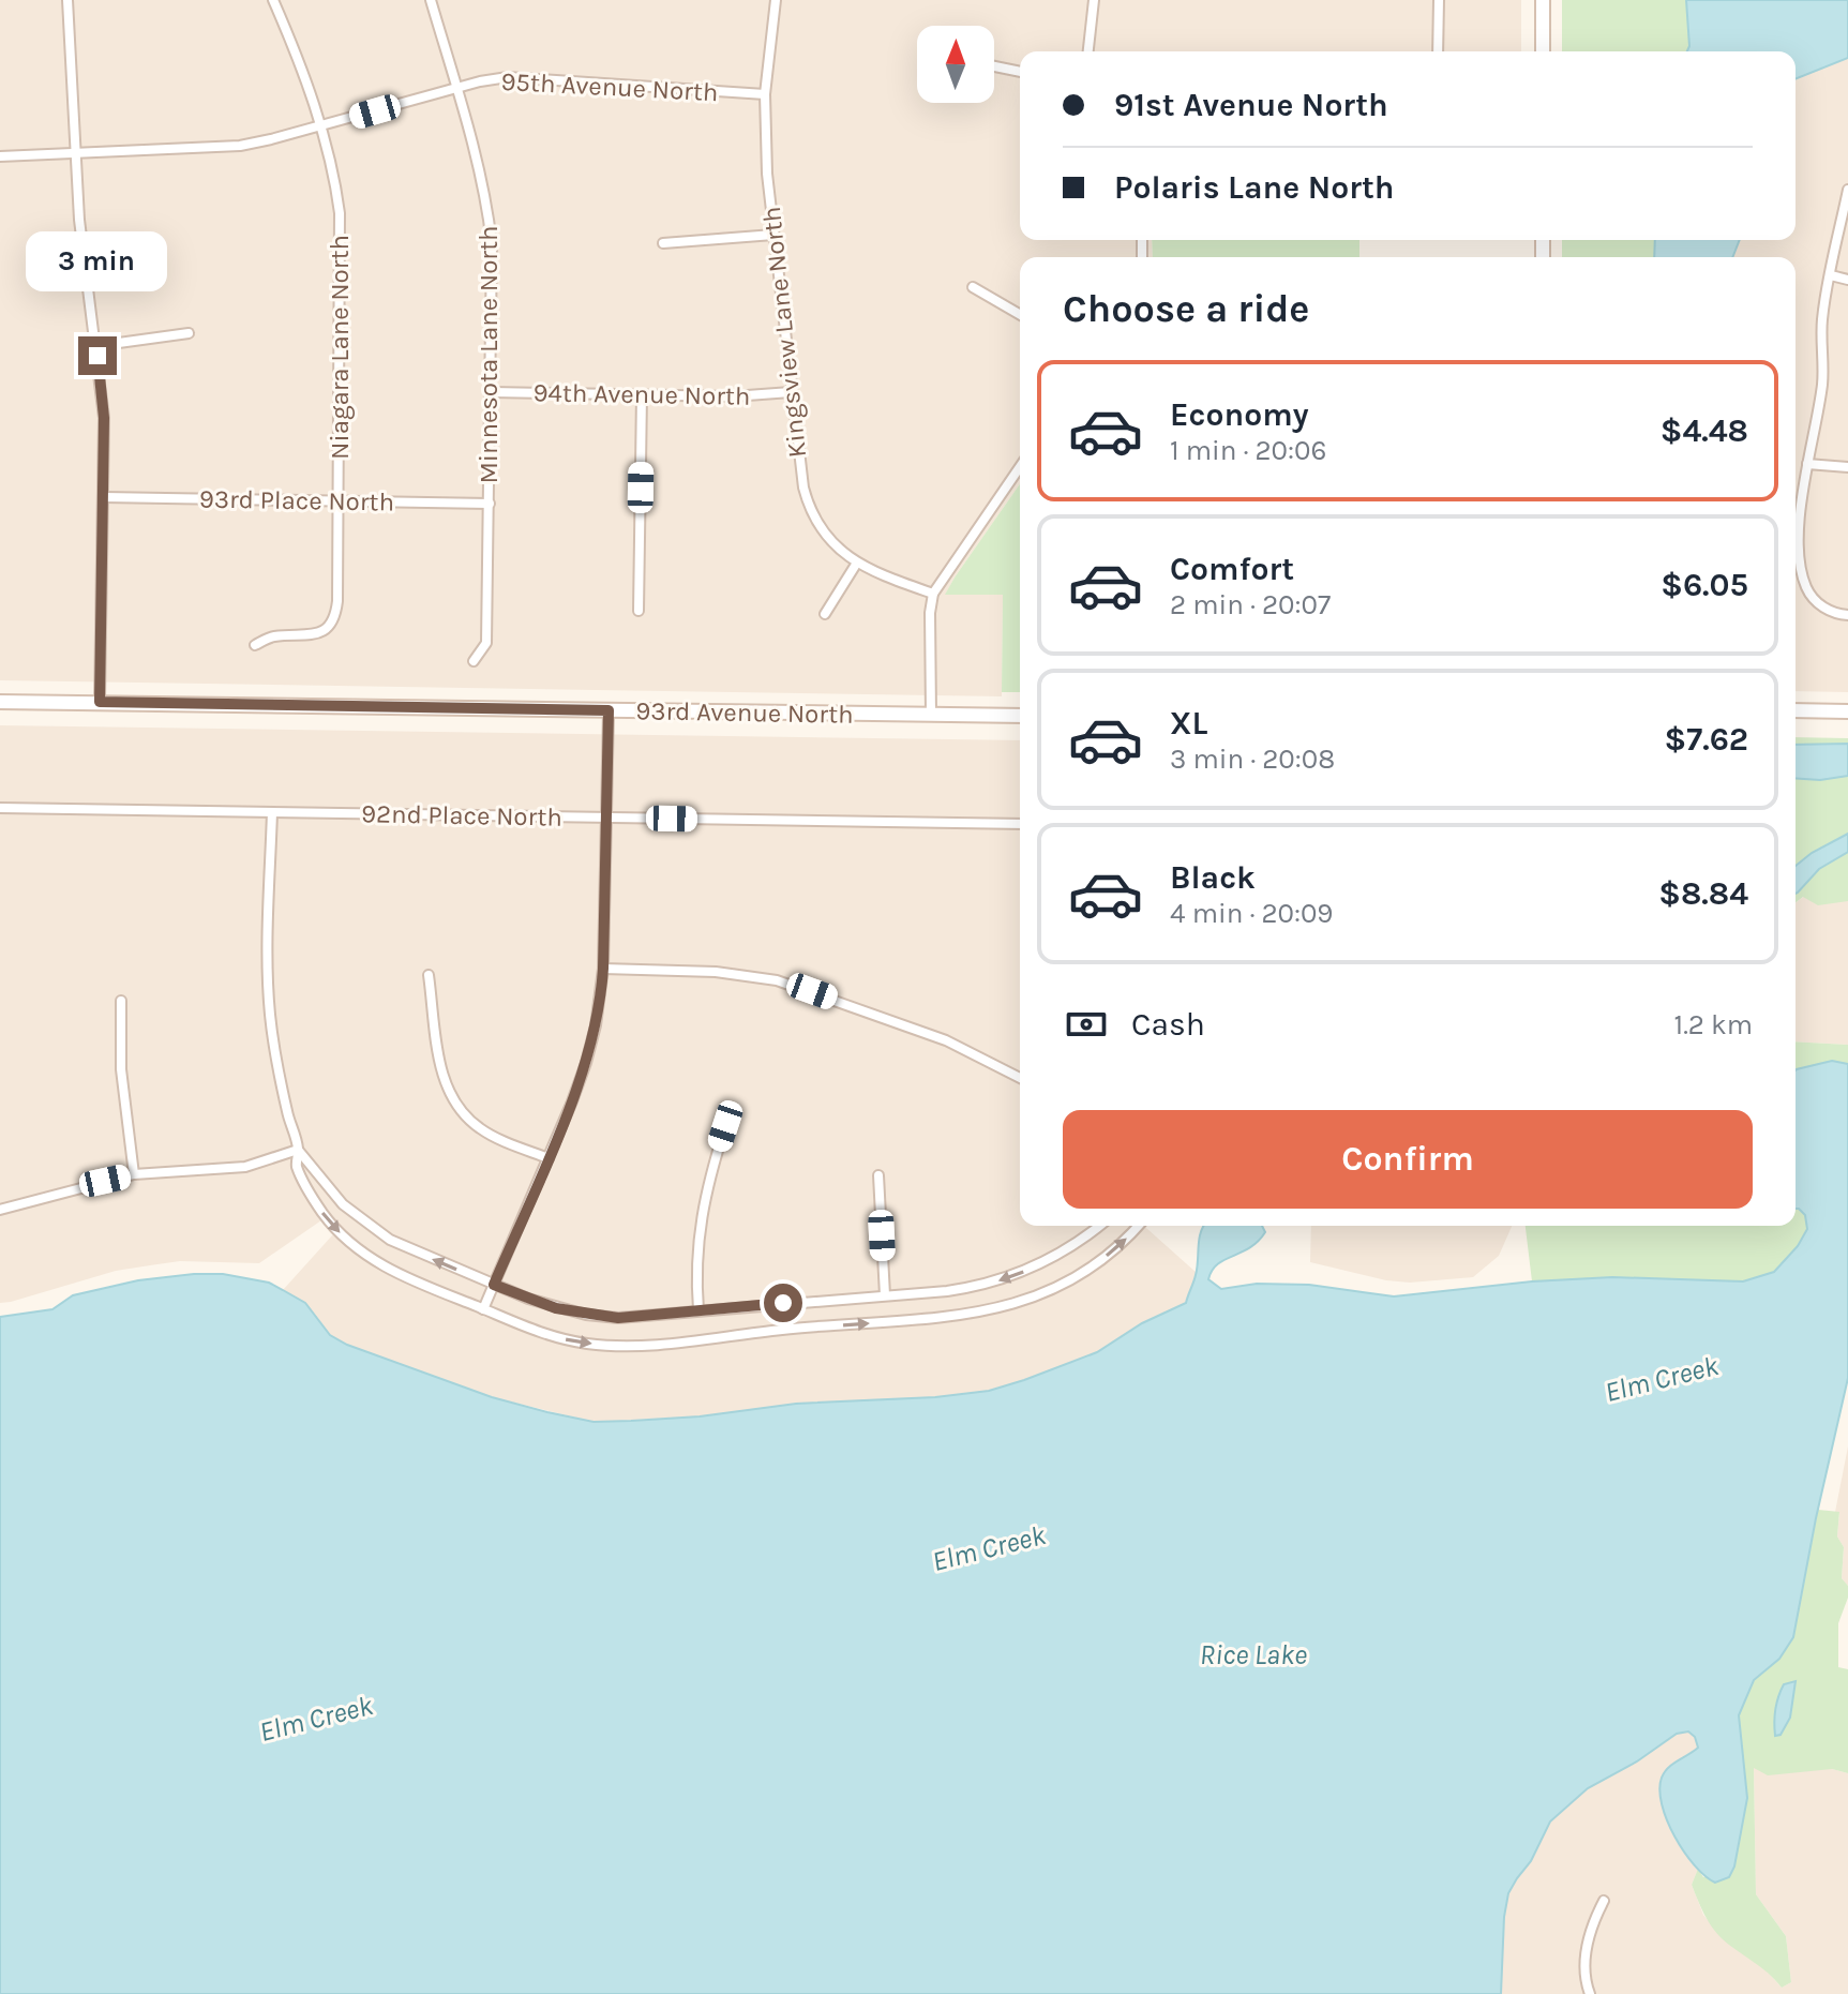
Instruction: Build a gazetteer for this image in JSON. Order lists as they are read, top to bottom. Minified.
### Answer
{"streets":{"main road":["93rd Avenue North"],"street":["95th Avenue North","Kingsview Lane North","Niagara Lane North","Minnesota Lane North","94th Avenue North","93rd Place North","92nd Place North"]},"crossings":[["95th Avenue North","Kingsview Lane North"],["95th Avenue North","Niagara Lane North"],["95th Avenue North","Minnesota Lane North"],["Kingsview Lane North","94th Avenue North"],["Niagara Lane North","93rd Place North"],["Minnesota Lane North","94th Avenue North"],["Minnesota Lane North","93rd Place North"]],"water":["Elm Creek","Rice Lake"],"north":"top","page":{"banner":["91st Avenue North","Polaris Lane North"],"bubble":"3 min","heading":"Choose a ride","list":[{"name":"Economy","note":"1 min · 20:06","value":"$4.48"},{"name":"Comfort","note":"2 min · 20:07","value":"$6.05"},{"name":"XL","note":"3 min · 20:08","value":"$7.62"},{"name":"Black","note":"4 min · 20:09","value":"$8.84"}],"pay":["Cash","1.2 km"],"buttons":"Confirm"}}
